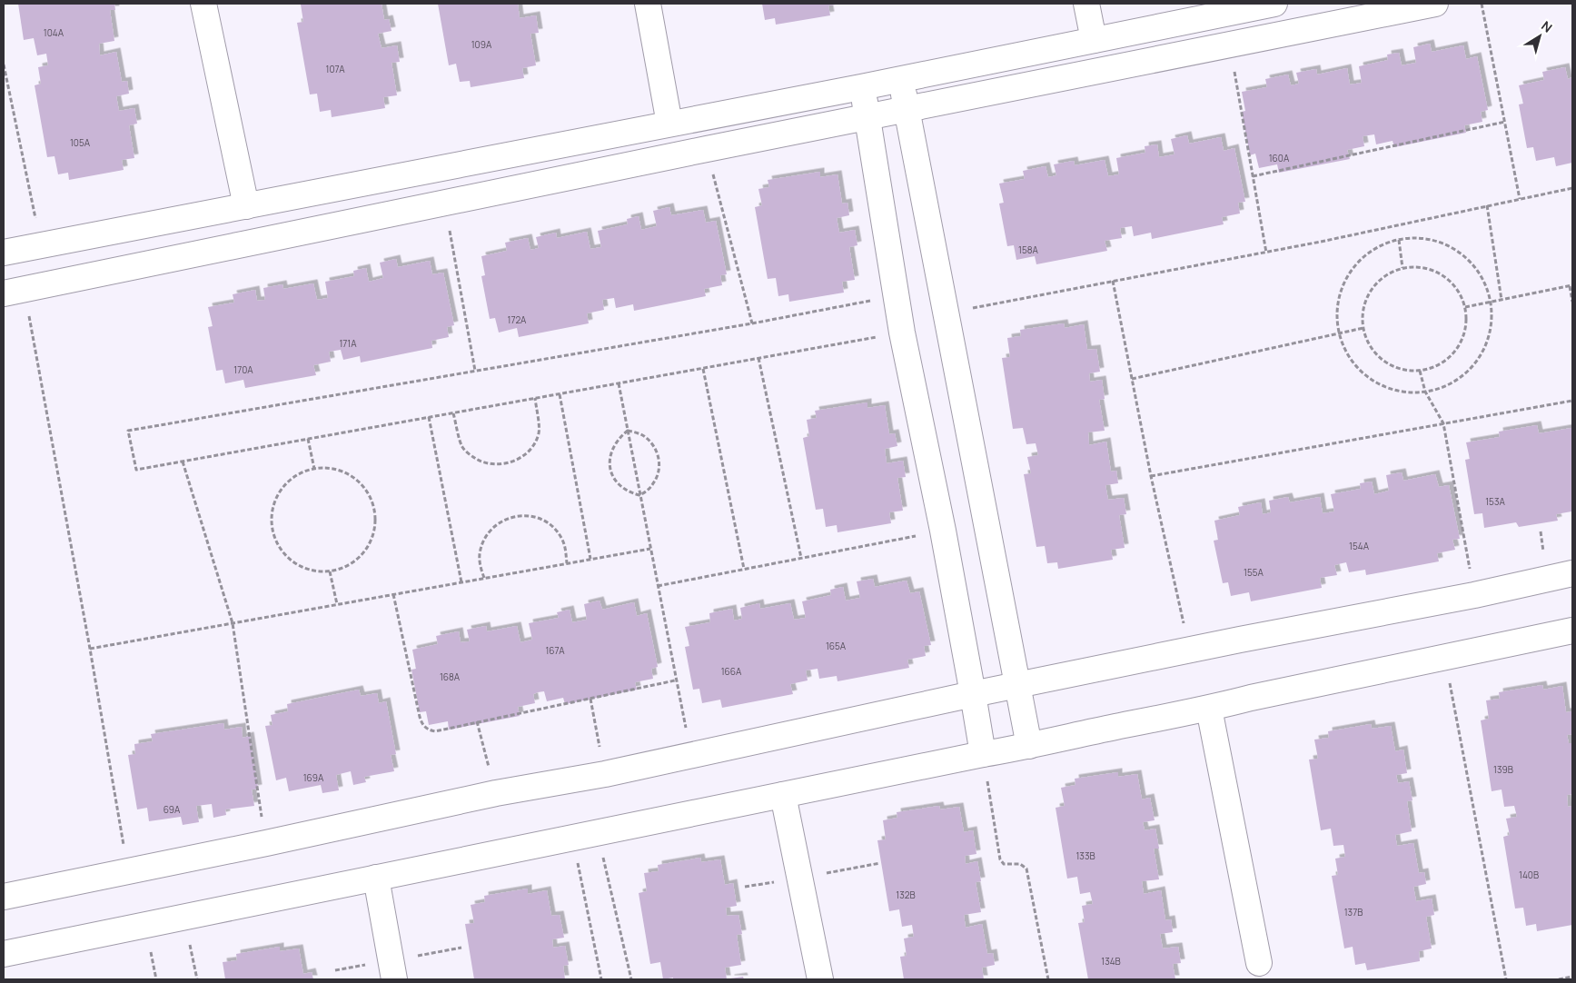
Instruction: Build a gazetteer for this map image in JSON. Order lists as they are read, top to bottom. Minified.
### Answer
{"house_numbers":["104A","109A","107A","105A","160A","158A","172A","171A","170A","153A","154A","155A","165A","167A","166A","168A","139B","169A","69A","133B","140B","132B","137B","134B"],"north":"top right"}
